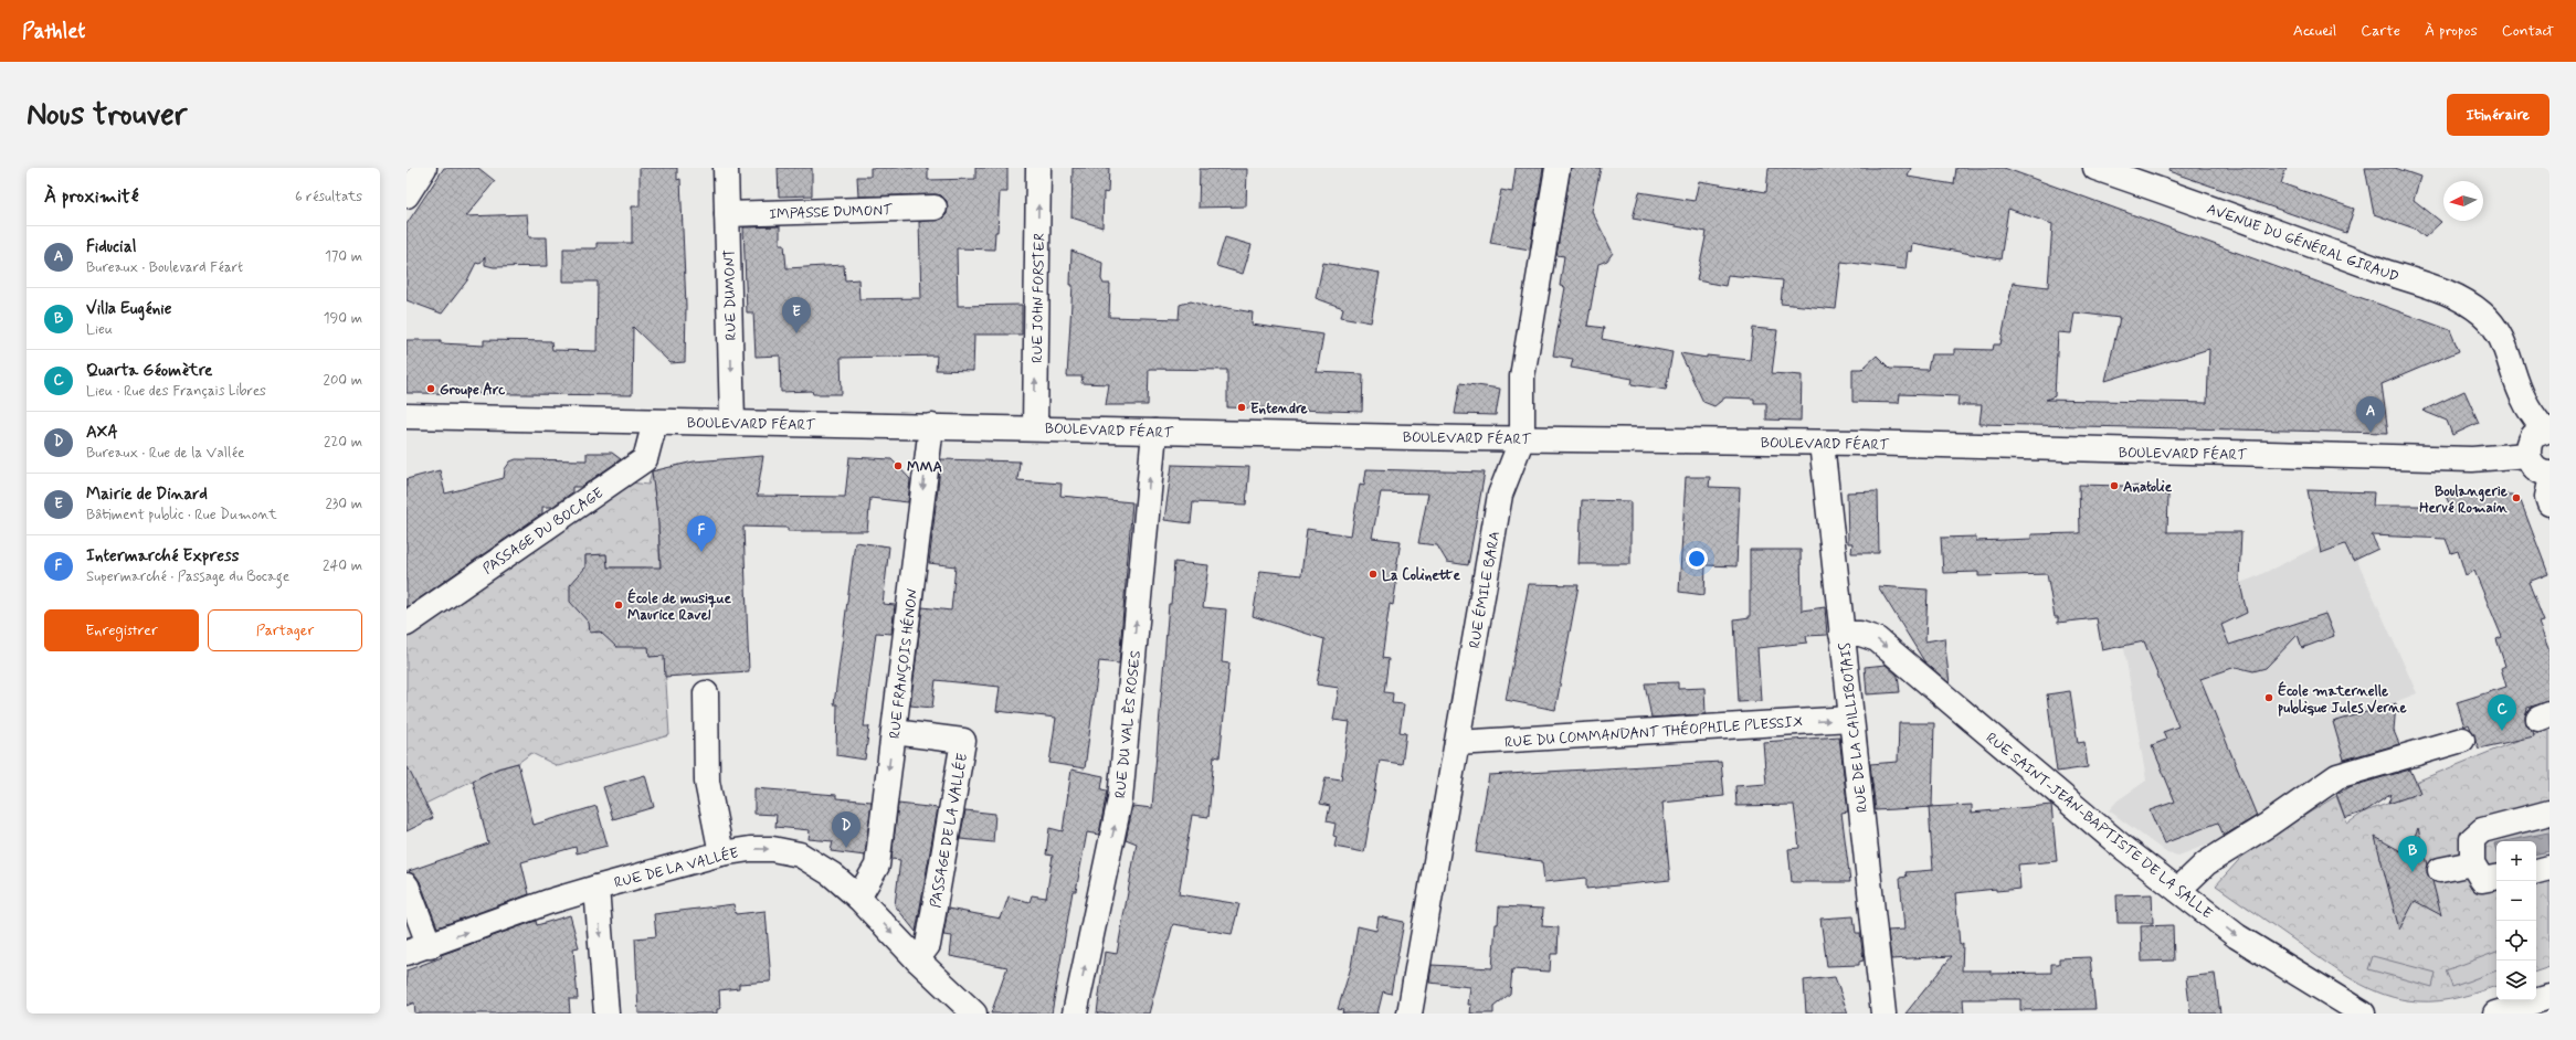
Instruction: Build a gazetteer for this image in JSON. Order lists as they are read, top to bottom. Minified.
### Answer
{"streets":{"street":["IMPASSE DUMONT","AVENUE DU GÉNÉRAL GIRAUD","RUE DUMONT","RUE JOHN FORSTER","BOULEVARD FÉART","PASSAGE DU BOCAGE","RUE ÉMILE BARA","RUE FRANÇOIS HÉNON","RUE DU VAL ÈS ROSES","RUE DE LA CAILLIBOTAIS","RUE DU COMMANDANT THÉOPHILE PLESSIX","RUE SAINT-JEAN-BAPTISTE DE LA SALLE","PASSAGE DE LA VALLÉE","RUE DE LA VALLÉE"]},"crossings":[["IMPASSE DUMONT","RUE DUMONT"],["RUE DUMONT","BOULEVARD FÉART"],["RUE JOHN FORSTER","BOULEVARD FÉART"],["BOULEVARD FÉART","PASSAGE DU BOCAGE"],["BOULEVARD FÉART","RUE ÉMILE BARA"],["BOULEVARD FÉART","RUE FRANÇOIS HÉNON"],["BOULEVARD FÉART","RUE DU VAL ÈS ROSES"],["BOULEVARD FÉART","RUE DE LA CAILLIBOTAIS"],["RUE ÉMILE BARA","RUE DU COMMANDANT THÉOPHILE PLESSIX"],["RUE FRANÇOIS HÉNON","PASSAGE DE LA VALLÉE"],["RUE FRANÇOIS HÉNON","RUE DE LA VALLÉE"],["RUE DE LA CAILLIBOTAIS","RUE DU COMMANDANT THÉOPHILE PLESSIX"],["RUE DE LA CAILLIBOTAIS","RUE SAINT-JEAN-BAPTISTE DE LA SALLE"],["PASSAGE DE LA VALLÉE","RUE DE LA VALLÉE"]],"one_way":["RUE DUMONT","RUE JOHN FORSTER","RUE FRANÇOIS HÉNON","RUE DU VAL ÈS ROSES","RUE DU COMMANDANT THÉOPHILE PLESSIX","RUE SAINT-JEAN-BAPTISTE DE LA SALLE","RUE DE LA VALLÉE"],"places":["Groupe Arc","Entendre","MMA","Anatolie","Boulangerie Hervé Romain","La Colinette","École de musique Maurice Ravel","École maternelle publique Jules Verne"],"north":"left","page":{"header":"Pathlet","nav":["Accueil","Carte","À propos","Contact"],"buttons":["Itinéraire",["Enregistrer","Partager"]],"title":"Nous trouver","heading":["À proximité","6 résultats"],"list":[{"mark":"A","name":"Fiducial","note":"Bureaux · Boulevard Féart","value":"170 m"},{"mark":"B","name":"Villa Eugénie","note":"Lieu","value":"190 m"},{"mark":"C","name":"Quarta Géomètre","note":"Lieu · Rue des Français Libres","value":"200 m"},{"mark":"D","name":"AXA","note":"Bureaux · Rue de la Vallée","value":"220 m"},{"mark":"E","name":"Mairie de Dinard","note":"Bâtiment public · Rue Dumont","value":"230 m"},{"mark":"F","name":"Intermarché Express","note":"Supermarché · Passage du Bocage","value":"240 m"}],"pins":["E","A","F","C","D","B"],"map_buttons":["+","−"]}}
